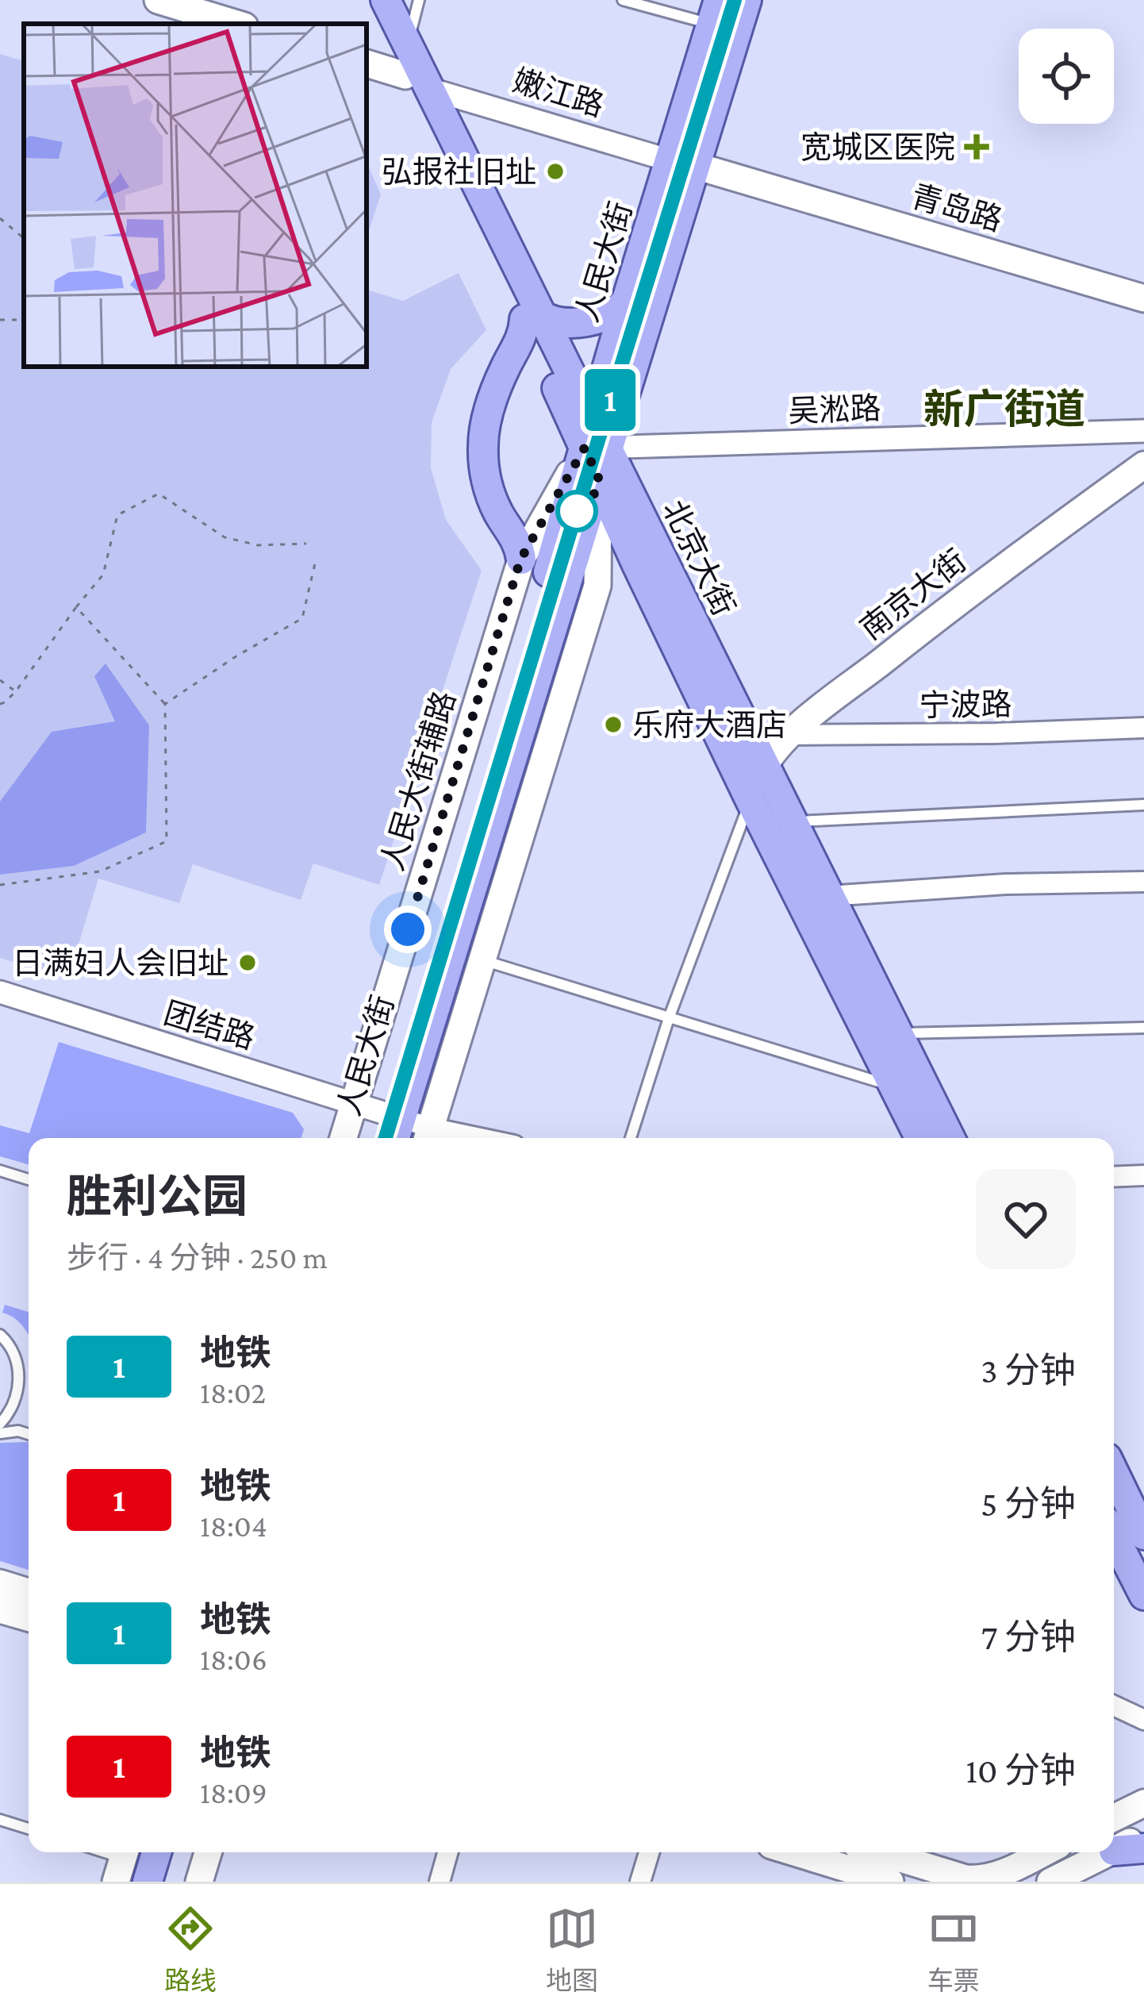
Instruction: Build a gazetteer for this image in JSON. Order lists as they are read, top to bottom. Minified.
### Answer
{"streets":{"main road":["嫩江路","青岛路","人民大街","北京大街","南京大街","人民大街辅路"],"street":["吴淞路","宁波路","团结路"]},"crossings":[["嫩江路","青岛路"],["嫩江路","人民大街"],["嫩江路","北京大街"],["青岛路","人民大街"],["人民大街","吴淞路"],["人民大街","北京大街"],["人民大街","人民大街辅路"],["人民大街","团结路"],["吴淞路","北京大街"],["吴淞路","人民大街辅路"],["北京大街","南京大街"],["北京大街","人民大街辅路"],["南京大街","宁波路"],["人民大街辅路","团结路"]],"districts":["新广街道"],"places":{"health":["宽城区医院"],"other":["弘报社旧址","乐府大酒店","日满妇人会旧址"]},"lines":["metro line 1"],"page":{"on_map":"1","heading":["胜利公园","步行 · 4 分钟 · 250 m"],"list":[{"mark":"1","name":"地铁","note":"18:02","value":"3 分钟"},{"mark":"1","name":"地铁","note":"18:04","value":"5 分钟"},{"mark":"1","name":"地铁","note":"18:06","value":"7 分钟"},{"mark":"1","name":"地铁","note":"18:09","value":"10 分钟"}],"tabs":["路线","地图","车票"]}}
